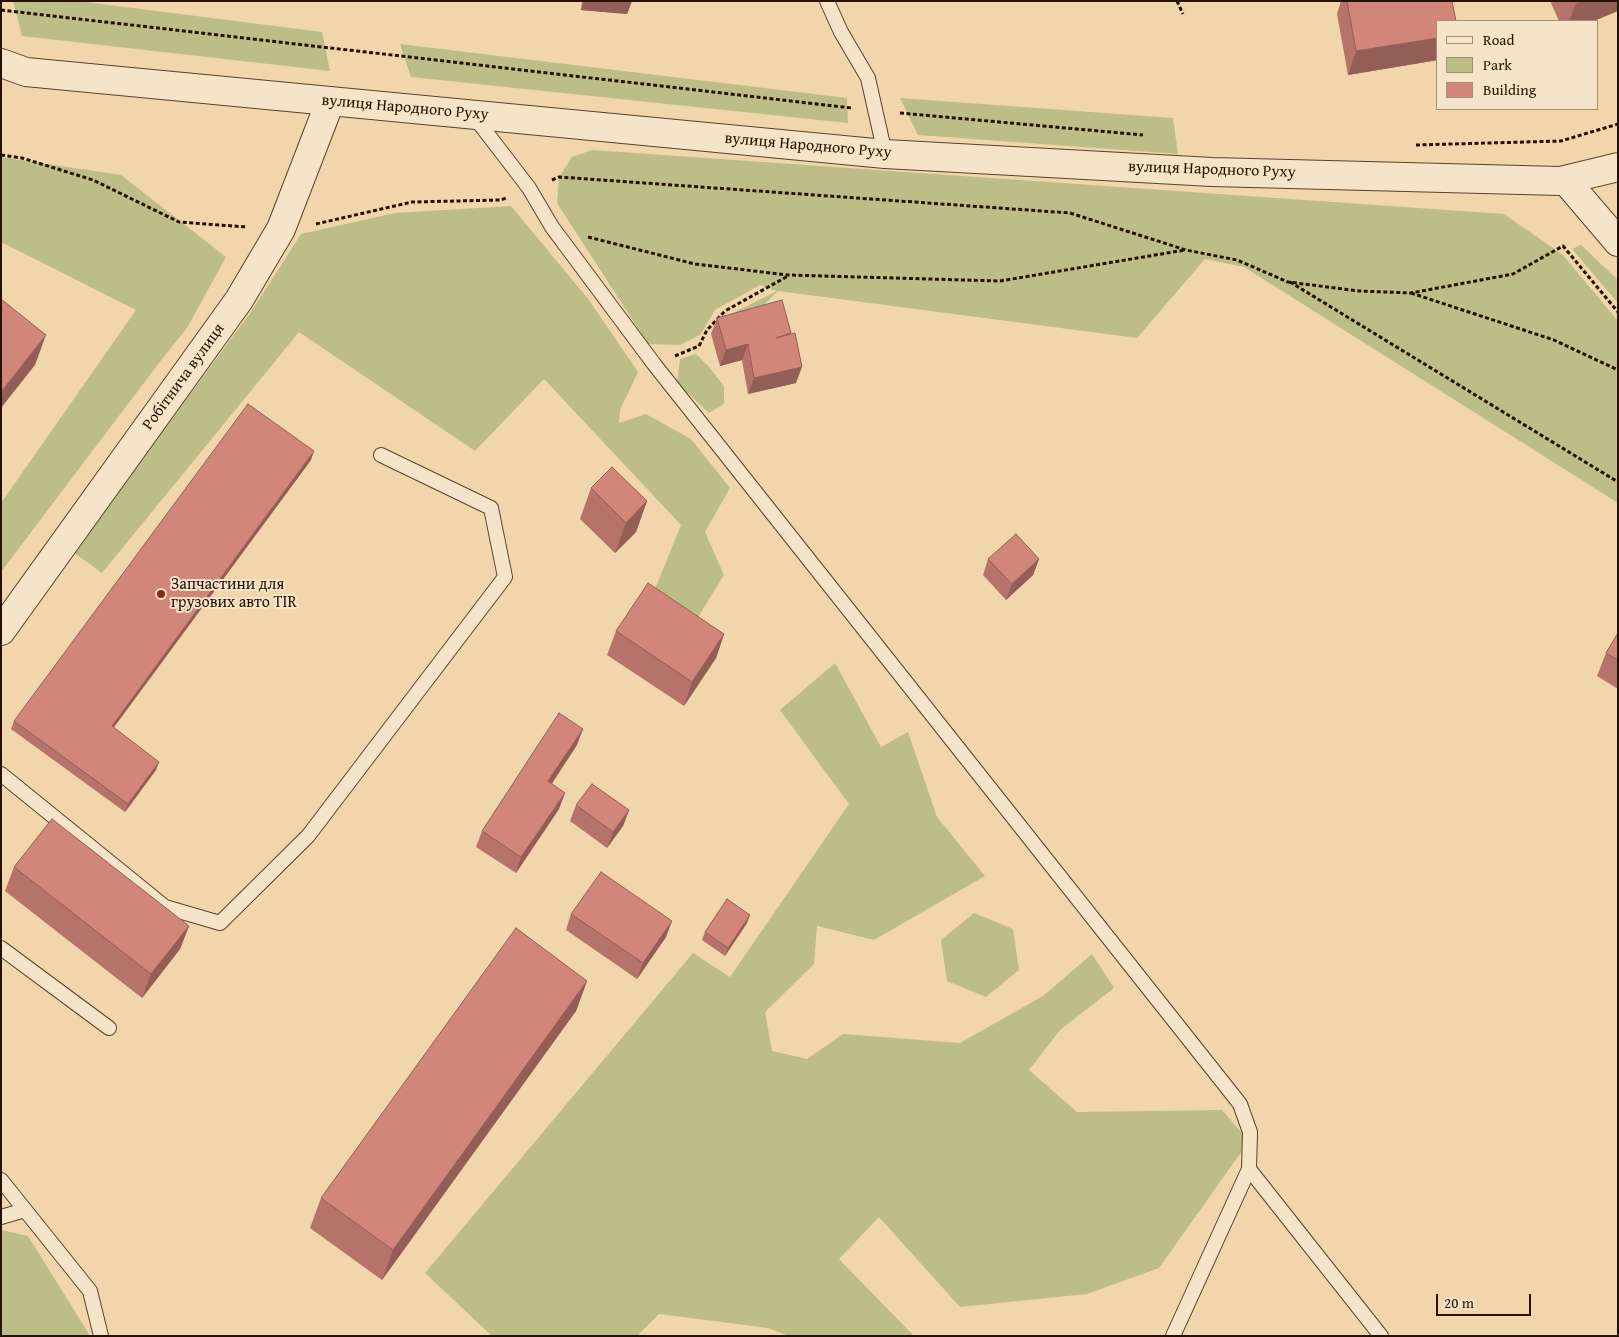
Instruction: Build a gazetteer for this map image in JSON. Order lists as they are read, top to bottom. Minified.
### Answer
{"streets":{"street":["вулиця Народного Руху","Робітнича вулиця"]},"crossings":[["вулиця Народного Руху","Робітнича вулиця"]],"places":["Запчастини для грузових авто TIR"],"legend":["Road","Park","Building"],"scale_bar":"20 m"}
